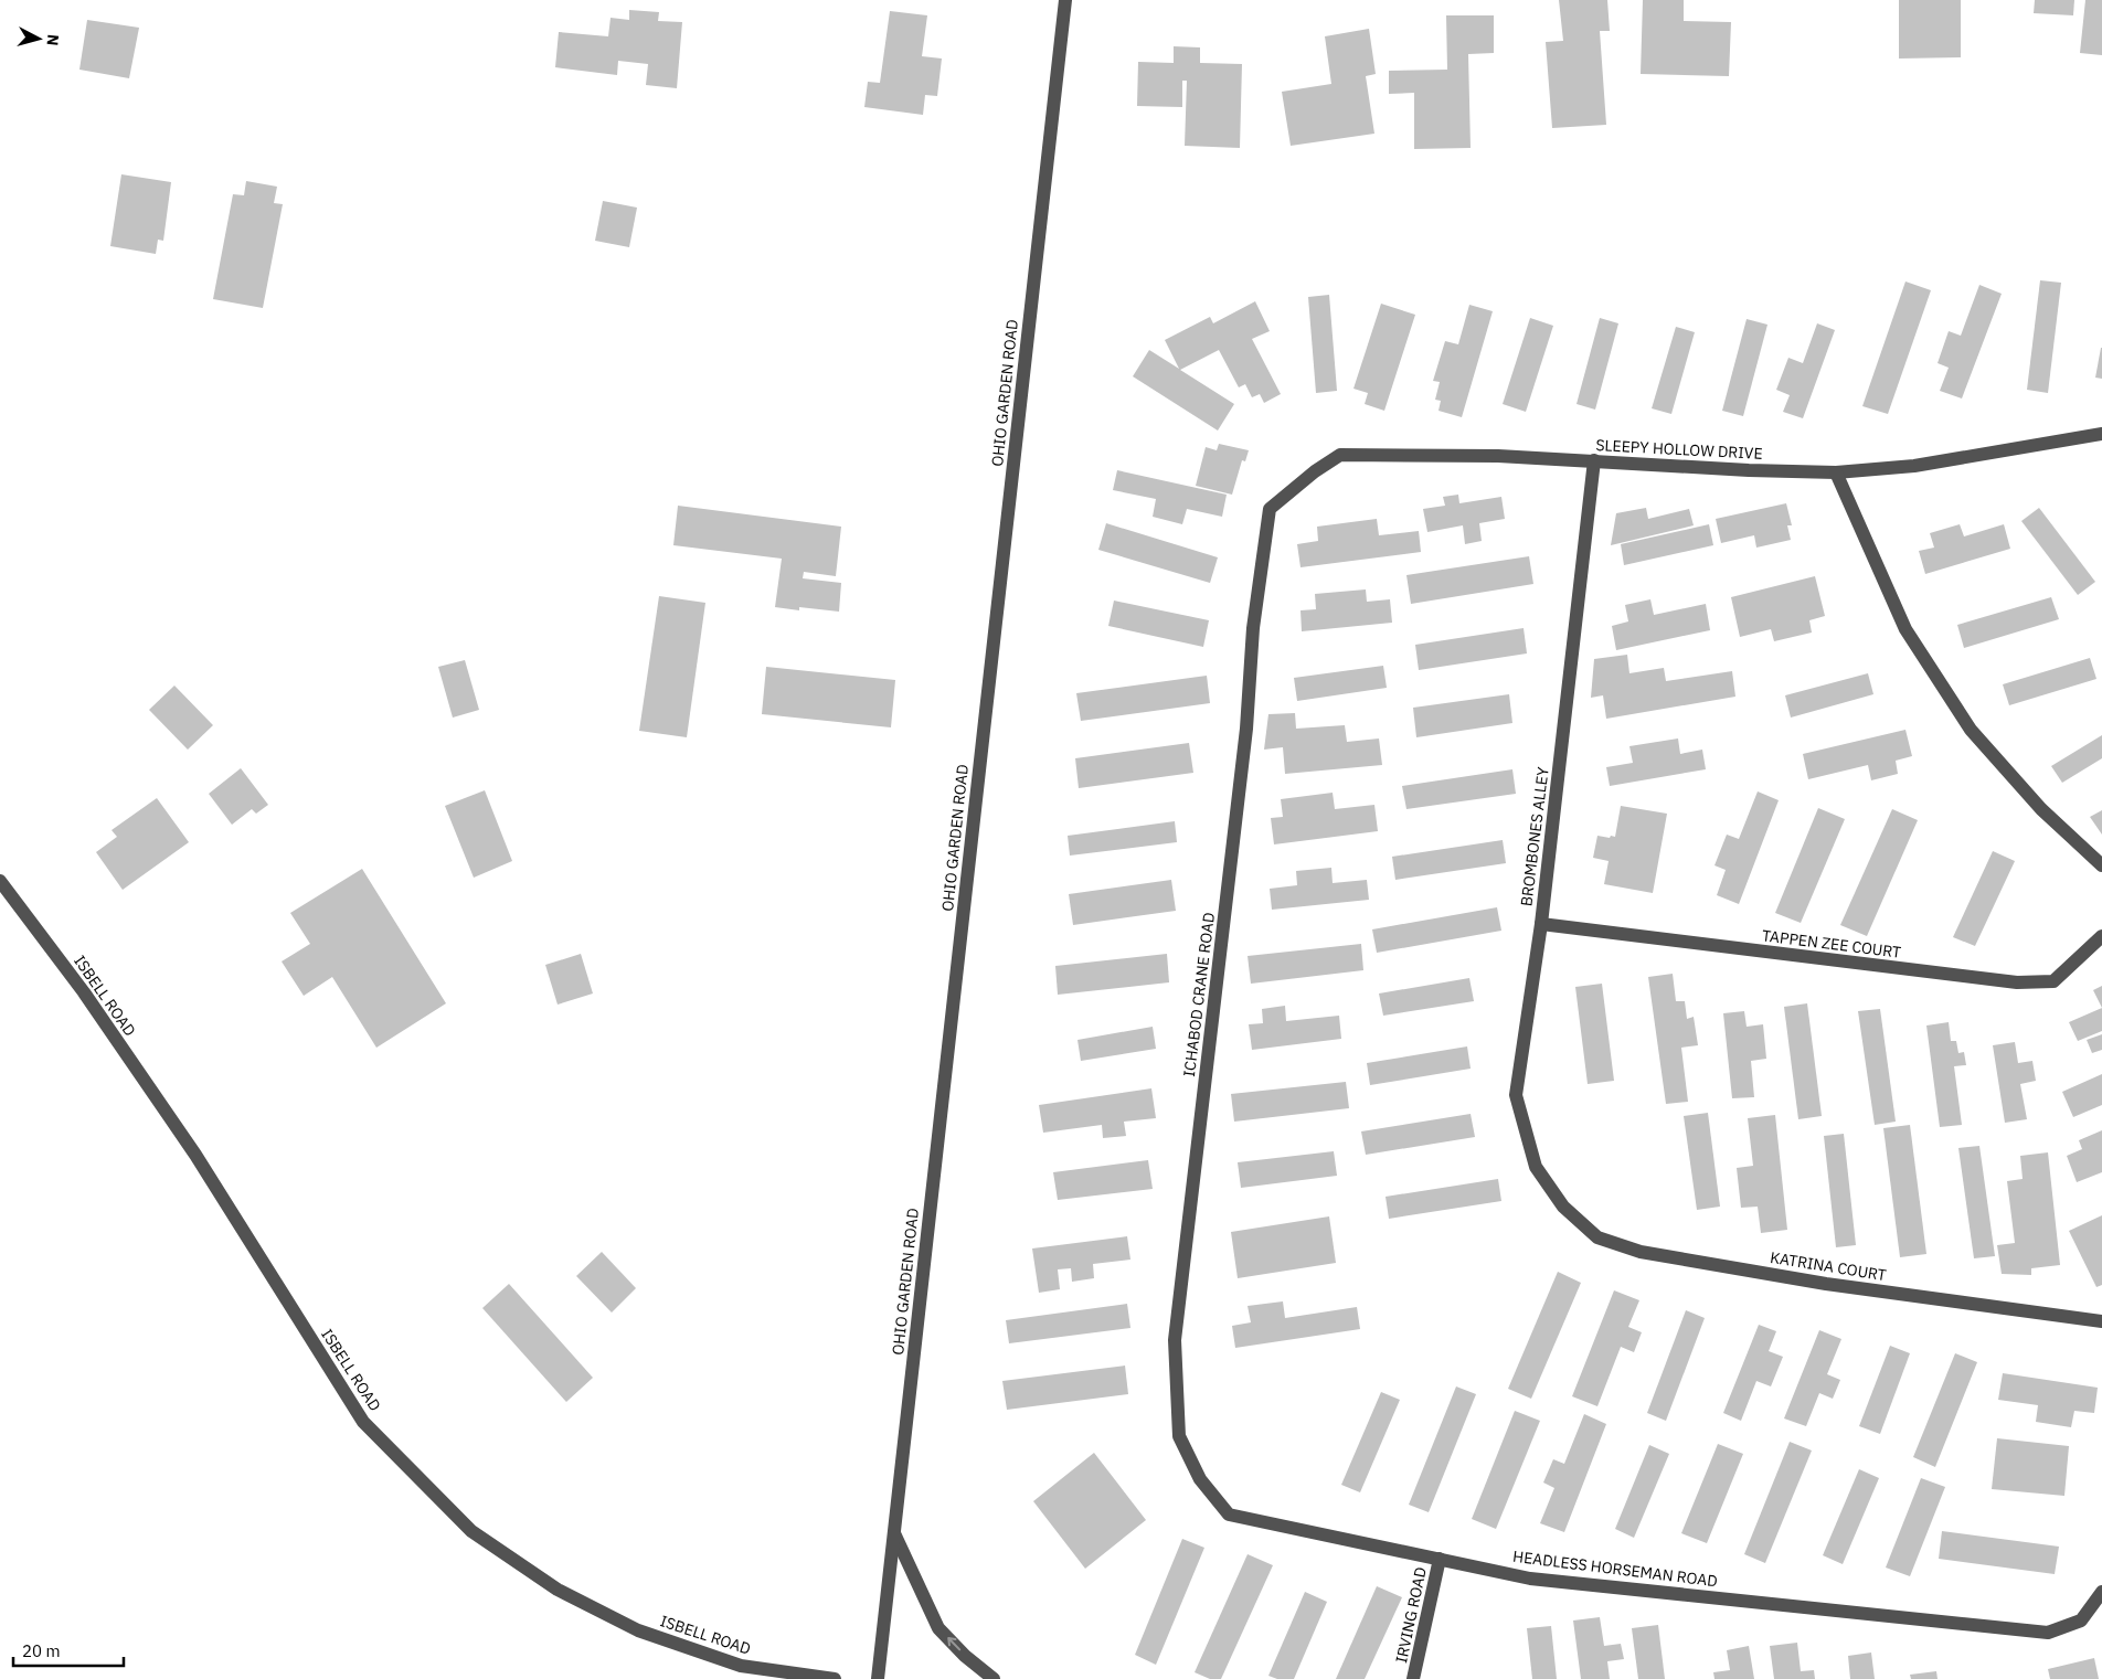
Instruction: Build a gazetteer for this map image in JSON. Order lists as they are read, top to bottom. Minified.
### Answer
{"streets":{"street":["OHIO GARDEN ROAD","SLEEPY HOLLOW DRIVE","BROMBONES ALLEY","TAPPEN ZEE COURT","ICHABOD CRANE ROAD","ISBELL ROAD","KATRINA COURT","HEADLESS HORSEMAN ROAD","IRVING ROAD"]},"crossings":[["SLEEPY HOLLOW DRIVE","BROMBONES ALLEY"],["SLEEPY HOLLOW DRIVE","ICHABOD CRANE ROAD"],["BROMBONES ALLEY","TAPPEN ZEE COURT"],["BROMBONES ALLEY","KATRINA COURT"],["ICHABOD CRANE ROAD","HEADLESS HORSEMAN ROAD"],["HEADLESS HORSEMAN ROAD","IRVING ROAD"]],"scale_bar":"20 m","north":"right"}
